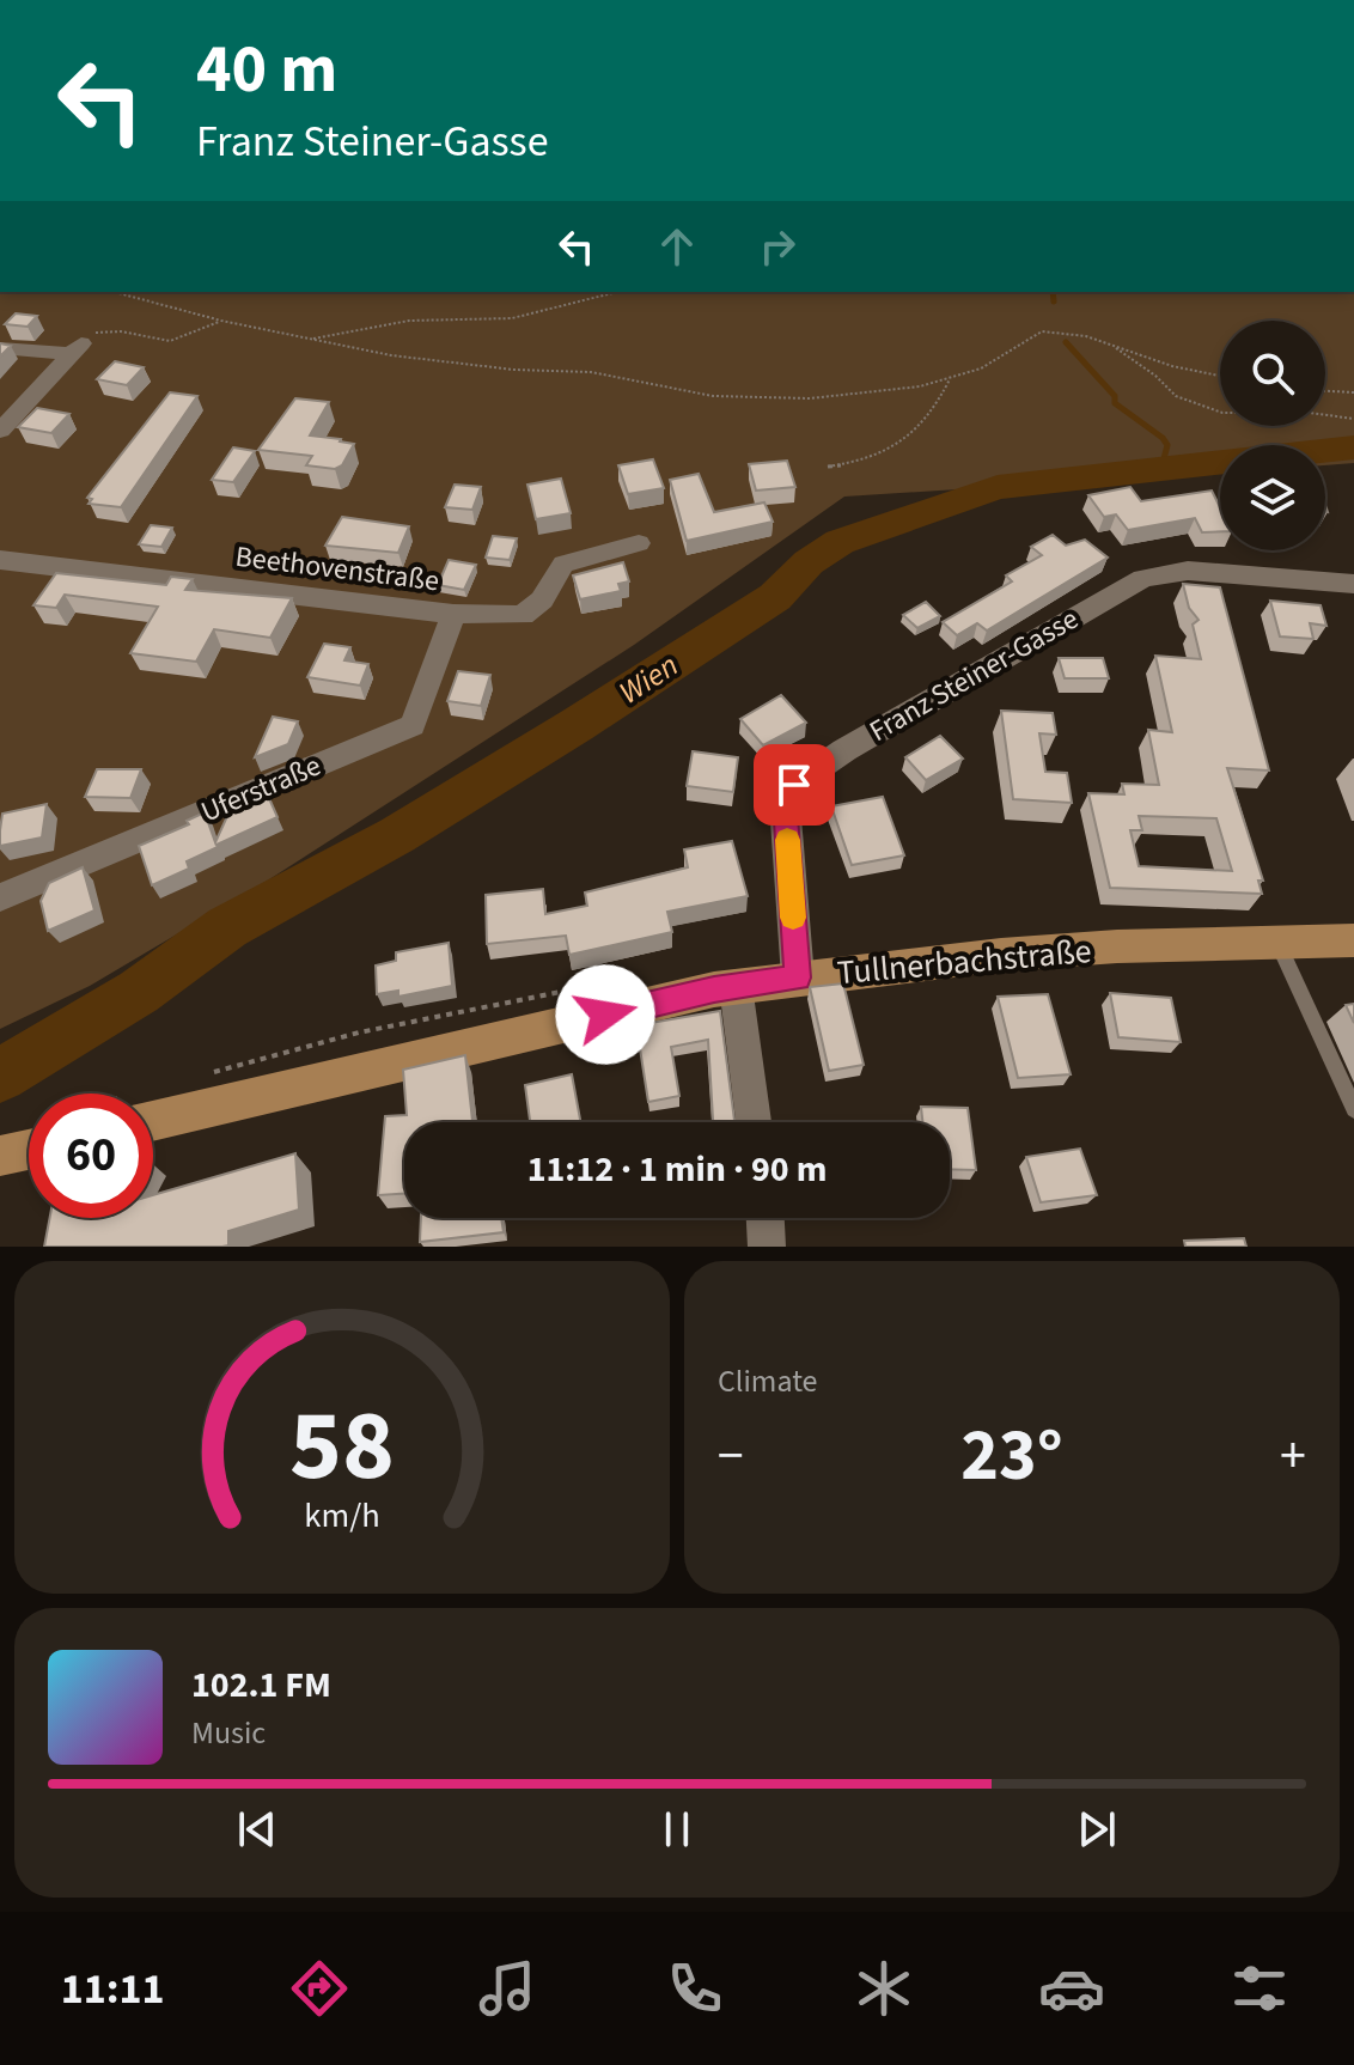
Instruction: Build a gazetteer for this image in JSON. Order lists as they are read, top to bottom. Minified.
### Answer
{"streets":{"main road":["Tullnerbachstraße"],"street":["Beethovenstraße","Franz Steiner-Gasse","Uferstraße"]},"crossings":[["Beethovenstraße","Uferstraße"],["Franz Steiner-Gasse","Tullnerbachstraße"]],"water":["Wien"],"page":{"turn":["40 m","Franz Steiner-Gasse"],"limit":"60","trip":"11:12 · 1 min · 90 m","tile":"Climate","heat":["−","23°","+"],"song":["102.1 FM","Music"],"tabs":"11:11","gauge":["58","km/h"]}}
